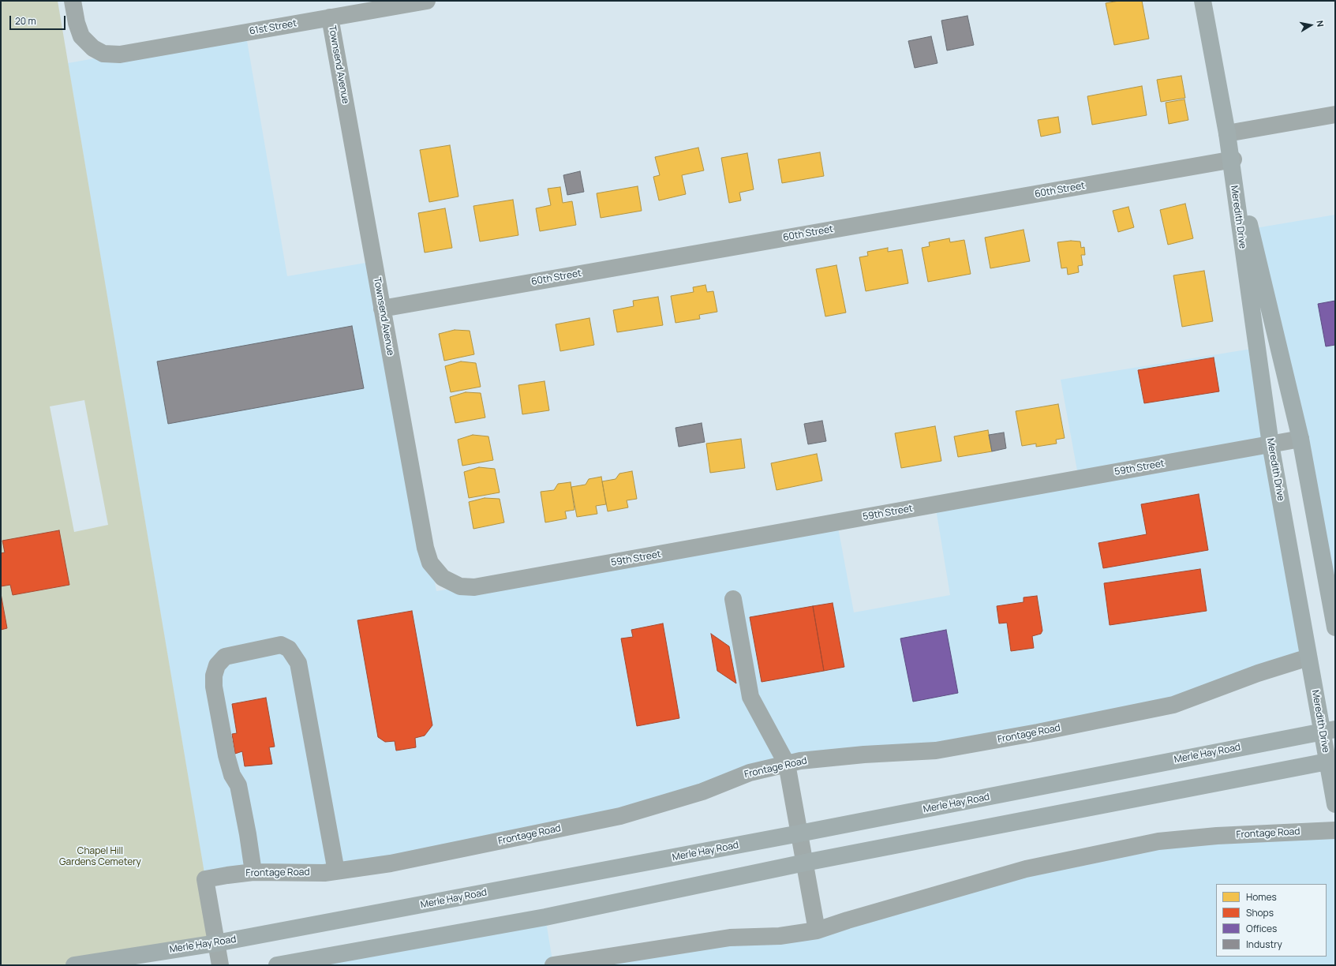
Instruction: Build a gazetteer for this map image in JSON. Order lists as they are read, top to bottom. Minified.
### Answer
{"streets":{"main road":["Meredith Drive","Merle Hay Road"],"street":["61st Street","Townsend Avenue","60th Street","59th Street","Frontage Road"]},"crossings":[["61st Street","Townsend Avenue"],["Townsend Avenue","60th Street"],["Townsend Avenue","59th Street"],["60th Street","Meredith Drive"],["Meredith Drive","59th Street"],["Meredith Drive","Frontage Road"],["Meredith Drive","Merle Hay Road"],["Frontage Road","Merle Hay Road"]],"parks":["Chapel Hill Gardens Cemetery"],"legend":["Homes","Shops","Offices","Industry"],"scale_bar":"20 m","north":"right"}
